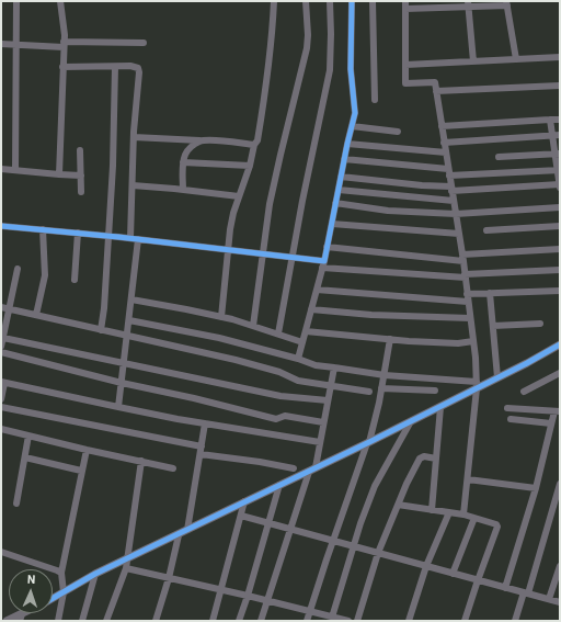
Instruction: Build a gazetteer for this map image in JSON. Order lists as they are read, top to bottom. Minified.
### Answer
{"north":"top"}
